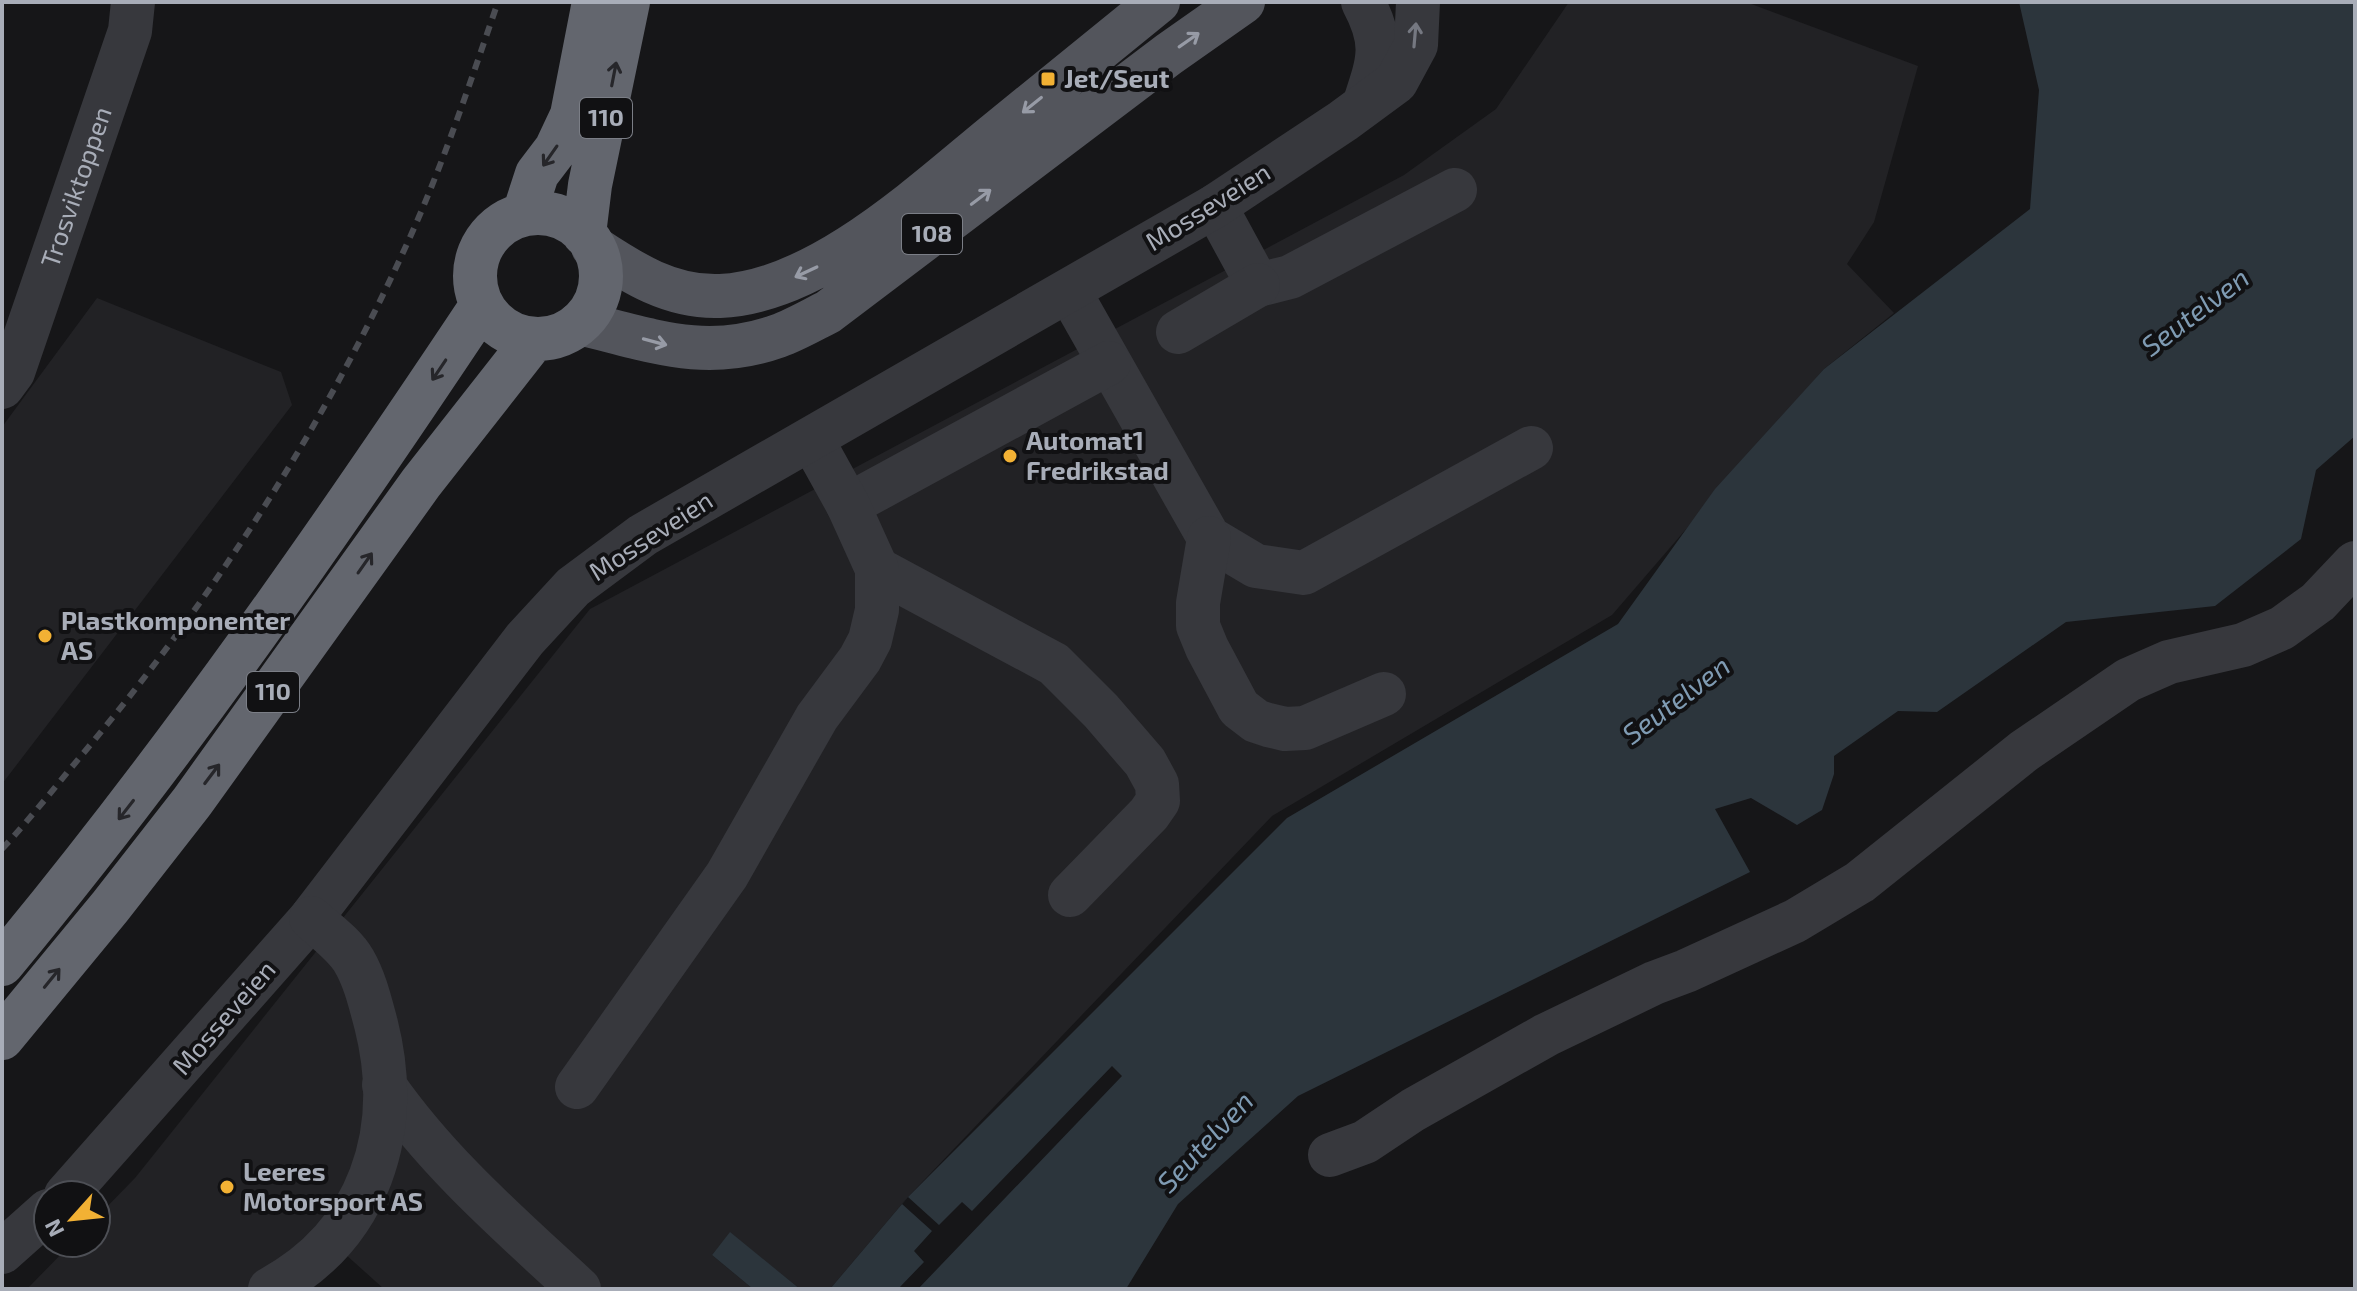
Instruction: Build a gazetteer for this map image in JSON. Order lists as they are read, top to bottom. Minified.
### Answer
{"streets":{"highway":["110"],"main road":["108"],"street":["Trosviktoppen","Mosseveien"]},"crossings":[["110","108"]],"water":["Seutelven"],"places":{"transit":["Jet/Seut"],"other":["Automat1 Fredrikstad","Plastkomponenter AS","Leeres Motorsport AS"]},"north":"bottom left"}
